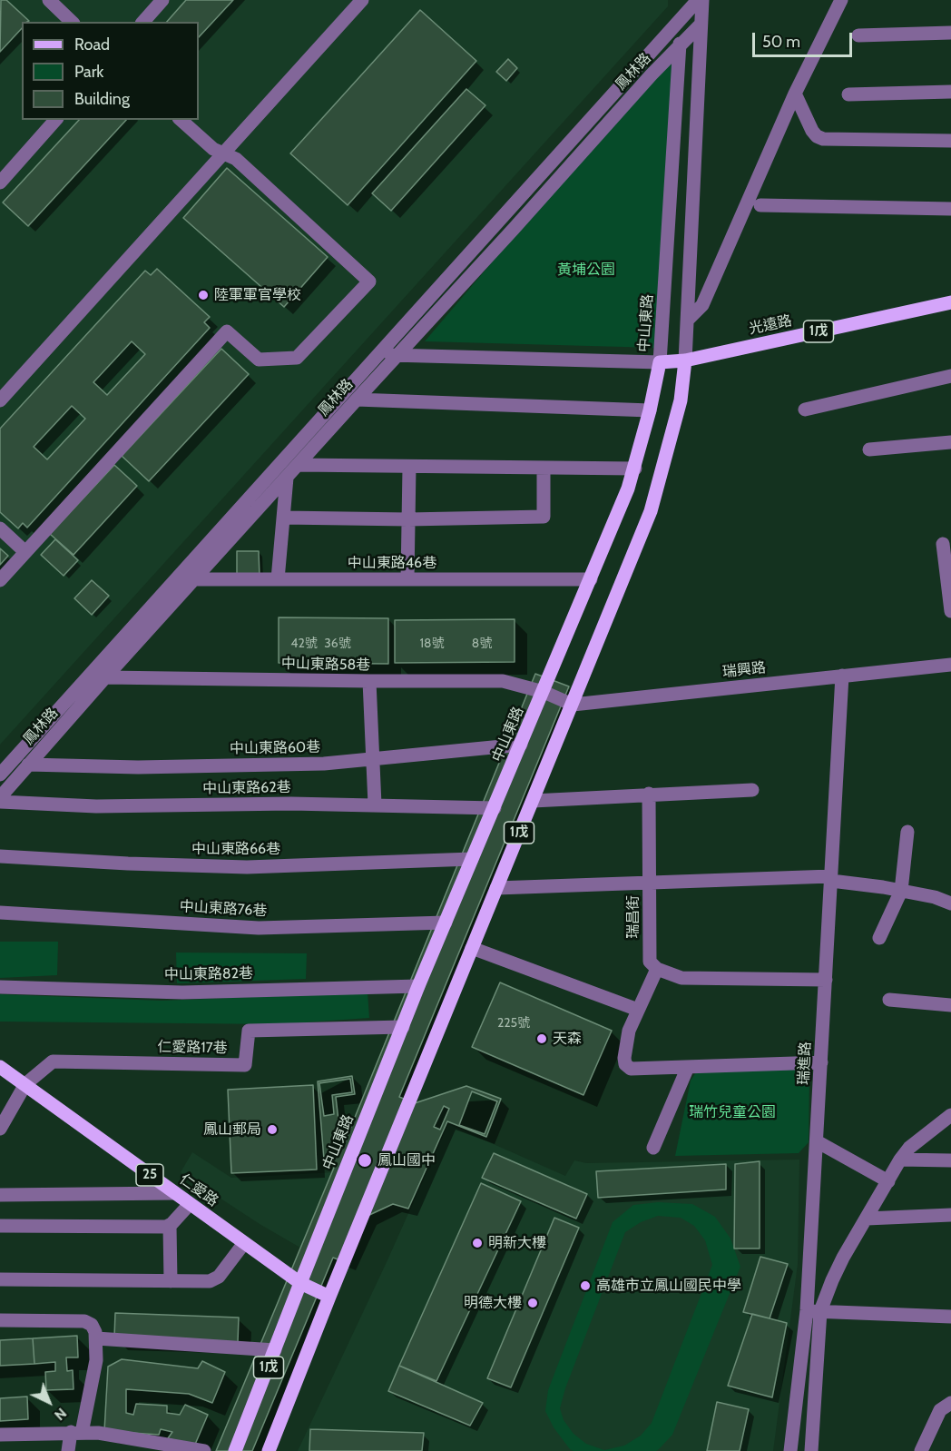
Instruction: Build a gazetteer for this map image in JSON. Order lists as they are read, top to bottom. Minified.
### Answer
{"streets":{"main road":["中山東路","光遠路","1戊","25","仁愛路"],"street":["鳳林路","中山東路46巷","中山東路58巷","瑞興路","中山東路60巷","中山東路62巷","中山東路66巷","中山東路76巷","瑞昌街","中山東路82巷","仁愛路17巷","瑞進路"]},"crossings":[["鳳林路","中山東路"],["鳳林路","中山東路46巷"],["鳳林路","中山東路58巷"],["鳳林路","中山東路60巷"],["中山東路","光遠路"],["中山東路","中山東路46巷"],["中山東路","中山東路58巷"],["中山東路","瑞興路"],["中山東路","中山東路60巷"],["中山東路","中山東路62巷"],["中山東路","中山東路66巷"],["中山東路","中山東路76巷"],["中山東路","中山東路82巷"],["中山東路","仁愛路17巷"],["中山東路","仁愛路"],["光遠路","1戊"],["1戊","瑞興路"],["1戊","仁愛路"],["中山東路58巷","瑞興路"],["瑞興路","瑞進路"],["仁愛路17巷","仁愛路"]],"parks":["黃埔公園","瑞竹兒童公園"],"places":["陸軍軍官學校","天森","鳳山郵局","鳳山國中","明新大樓","高雄市立鳳山國民中學","明德大樓"],"house_numbers":["42號","36號","18號","8號","225號"],"legend":["Road","Park","Building"],"scale_bar":"50 m","north":"bottom right"}
